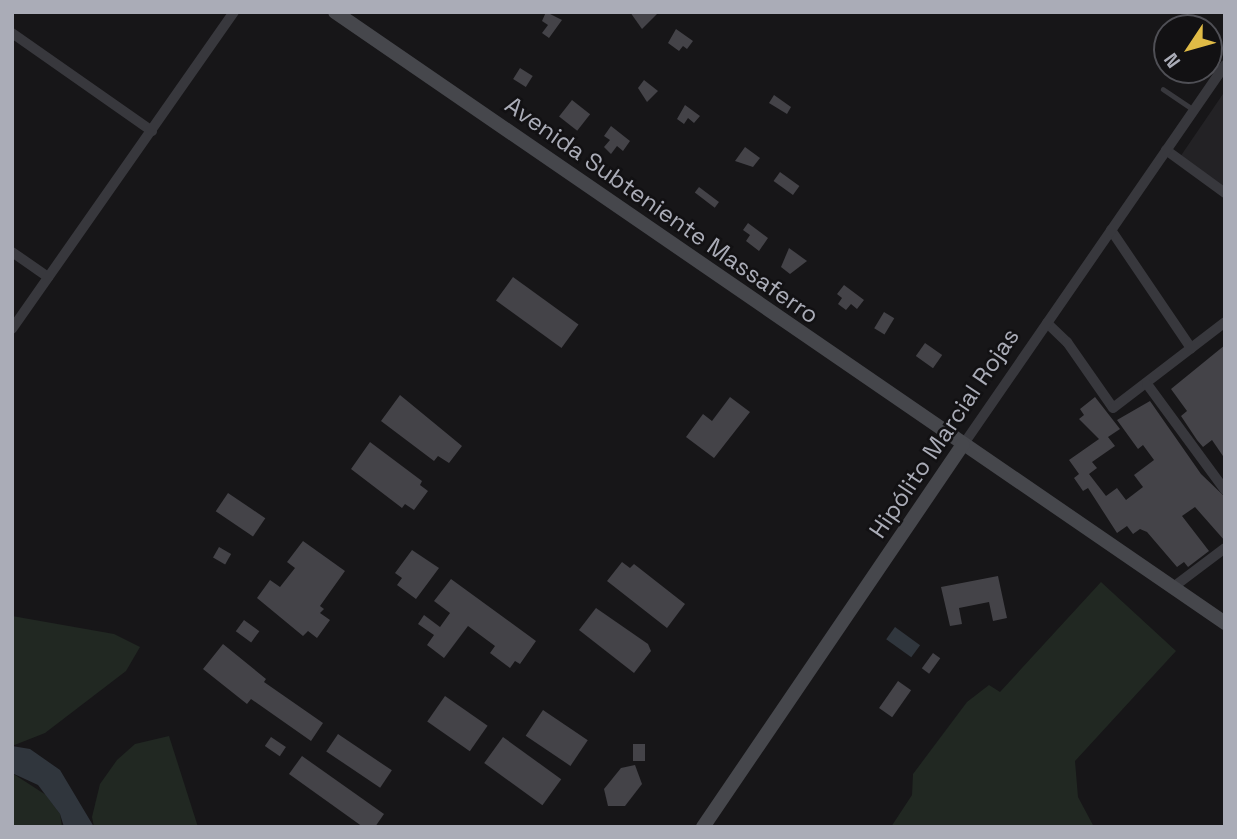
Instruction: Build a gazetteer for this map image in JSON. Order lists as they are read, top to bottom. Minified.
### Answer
{"streets":{"main road":["Avenida Subteniente Massaferro","Hipólito Marcial Rojas"]},"crossings":[["Avenida Subteniente Massaferro","Hipólito Marcial Rojas"]],"north":"bottom left"}
